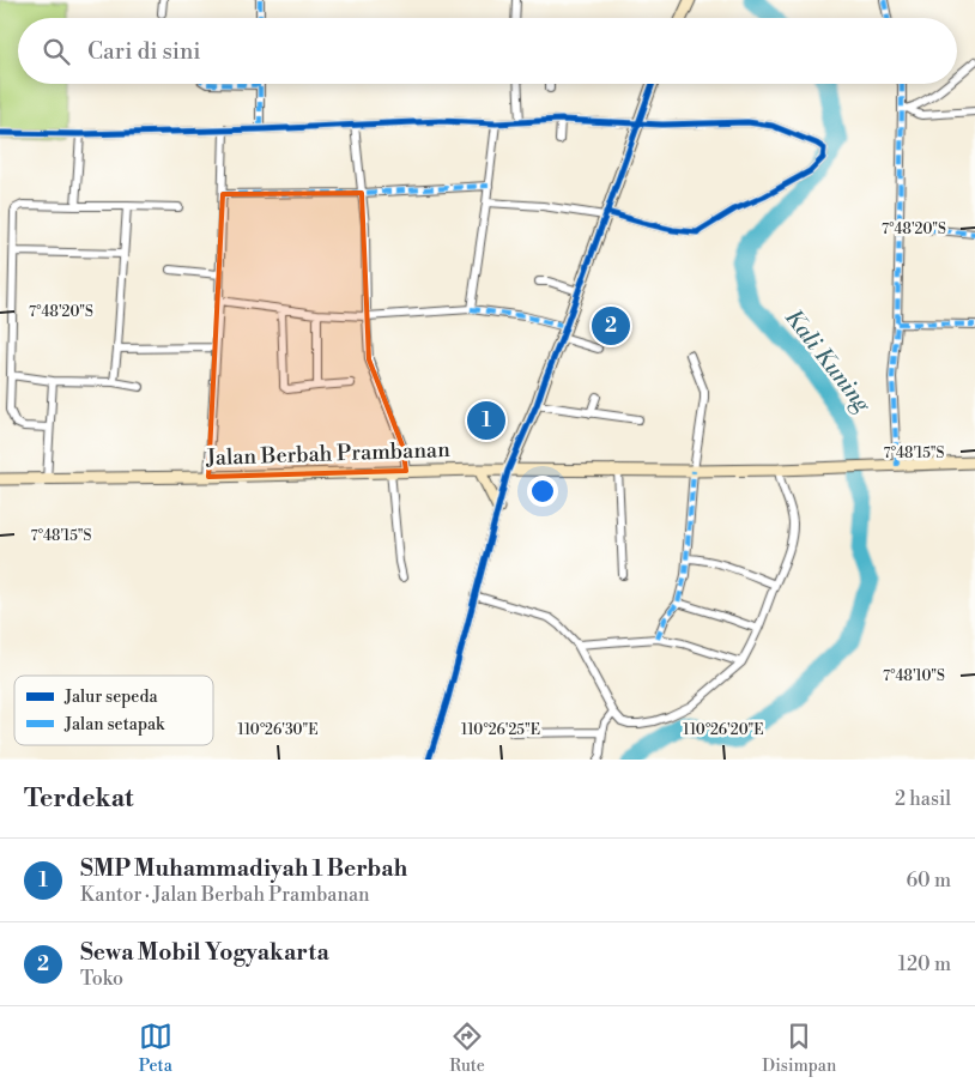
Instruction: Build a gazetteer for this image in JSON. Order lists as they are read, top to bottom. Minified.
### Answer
{"streets":{"main road":["Jalan Berbah Prambanan"]},"water":["Kali Kuning"],"legend":["Jalur sepeda","Jalan setapak"],"page":{"search":"Cari di sini","pins":["2","1"],"heading":["Terdekat","2 hasil"],"list":[{"mark":"1","name":"SMP Muhammadiyah 1 Berbah","note":"Kantor · Jalan Berbah Prambanan","value":"60 m"},{"mark":"2","name":"Sewa Mobil Yogyakarta","note":"Toko","value":"120 m"}],"nav":["Peta","Rute","Disimpan"]},"coordinates":["7°48'20\"S","7°48'15\"S","7°48'10\"S","110°26'30\"E","110°26'25\"E","110°26'20\"E"]}
